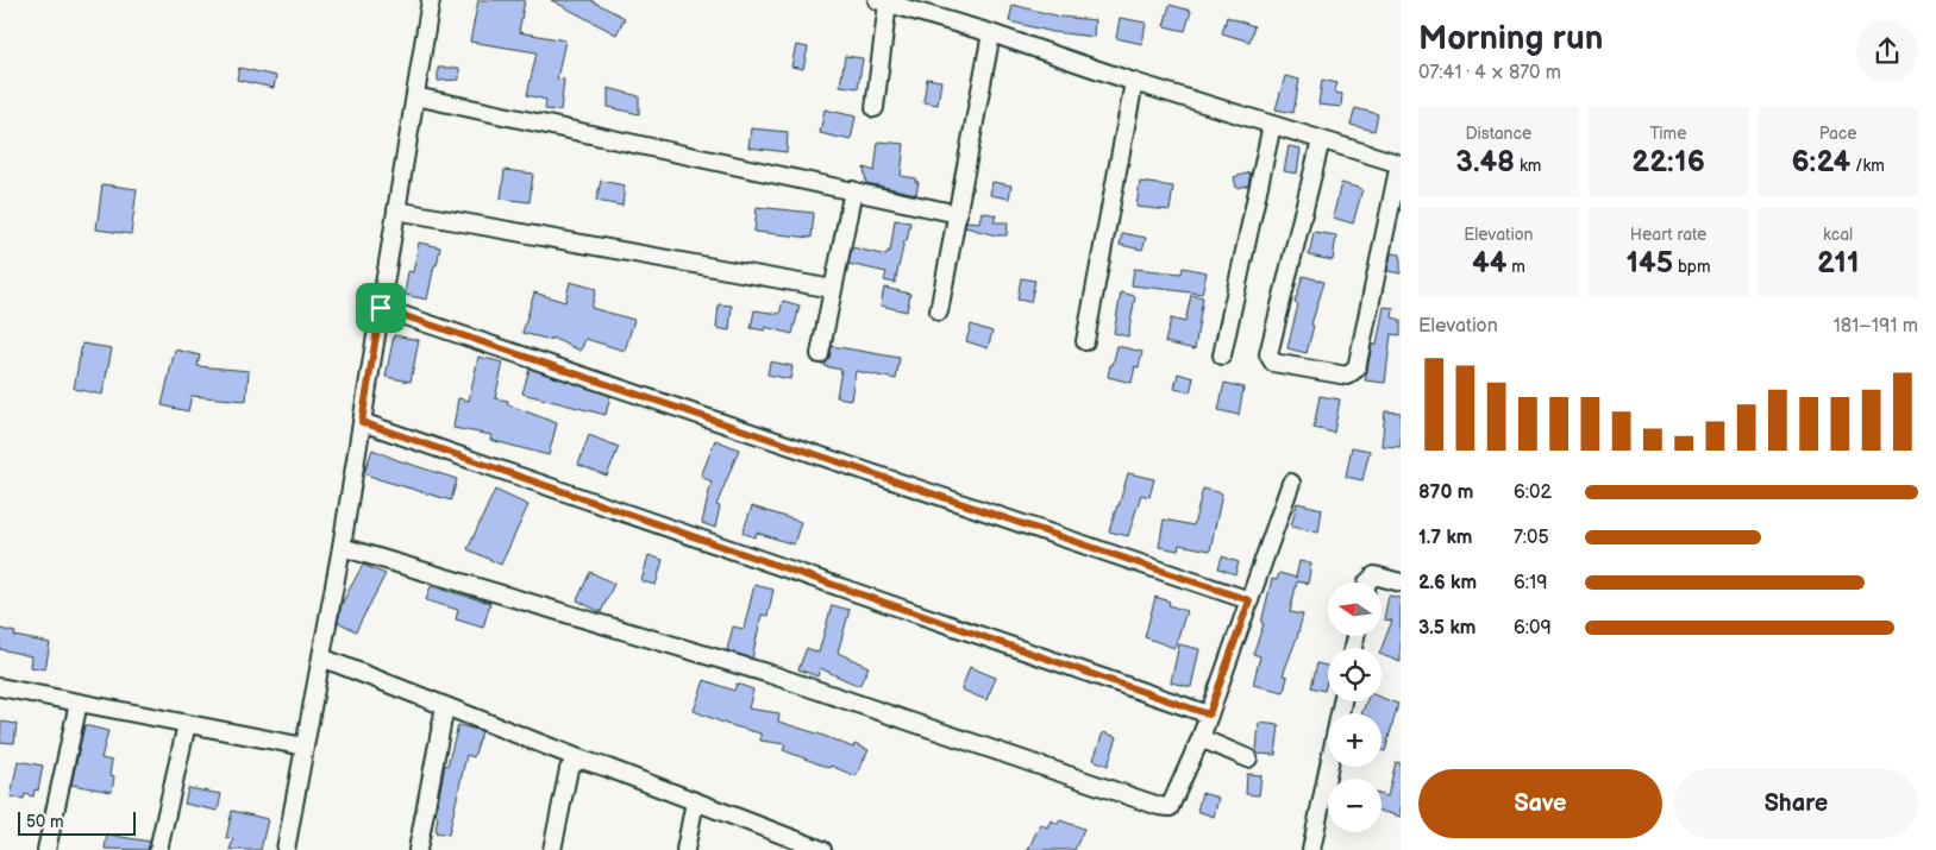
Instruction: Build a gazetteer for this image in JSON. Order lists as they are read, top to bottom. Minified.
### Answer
{"scale_bar":"50 m","north":"left","page":{"heading":["Morning run","07:41 · 4 × 870 m"],"stats":[["Distance","3.48 km"],["Time","22:16"],["Pace","6:24 /km"],["Elevation","44 m"],["Heart rate","145 bpm"],["kcal","211"]],"chart":["Elevation","181–191 m"],"list":[{"name":"870 m","note":"6:02"},{"name":"1.7 km","note":"7:05"},{"name":"2.6 km","note":"6:19"},{"name":"3.5 km","note":"6:09"}],"map_buttons":["+","−"],"buttons":["Save","Share"],"scale":"50 m"}}
